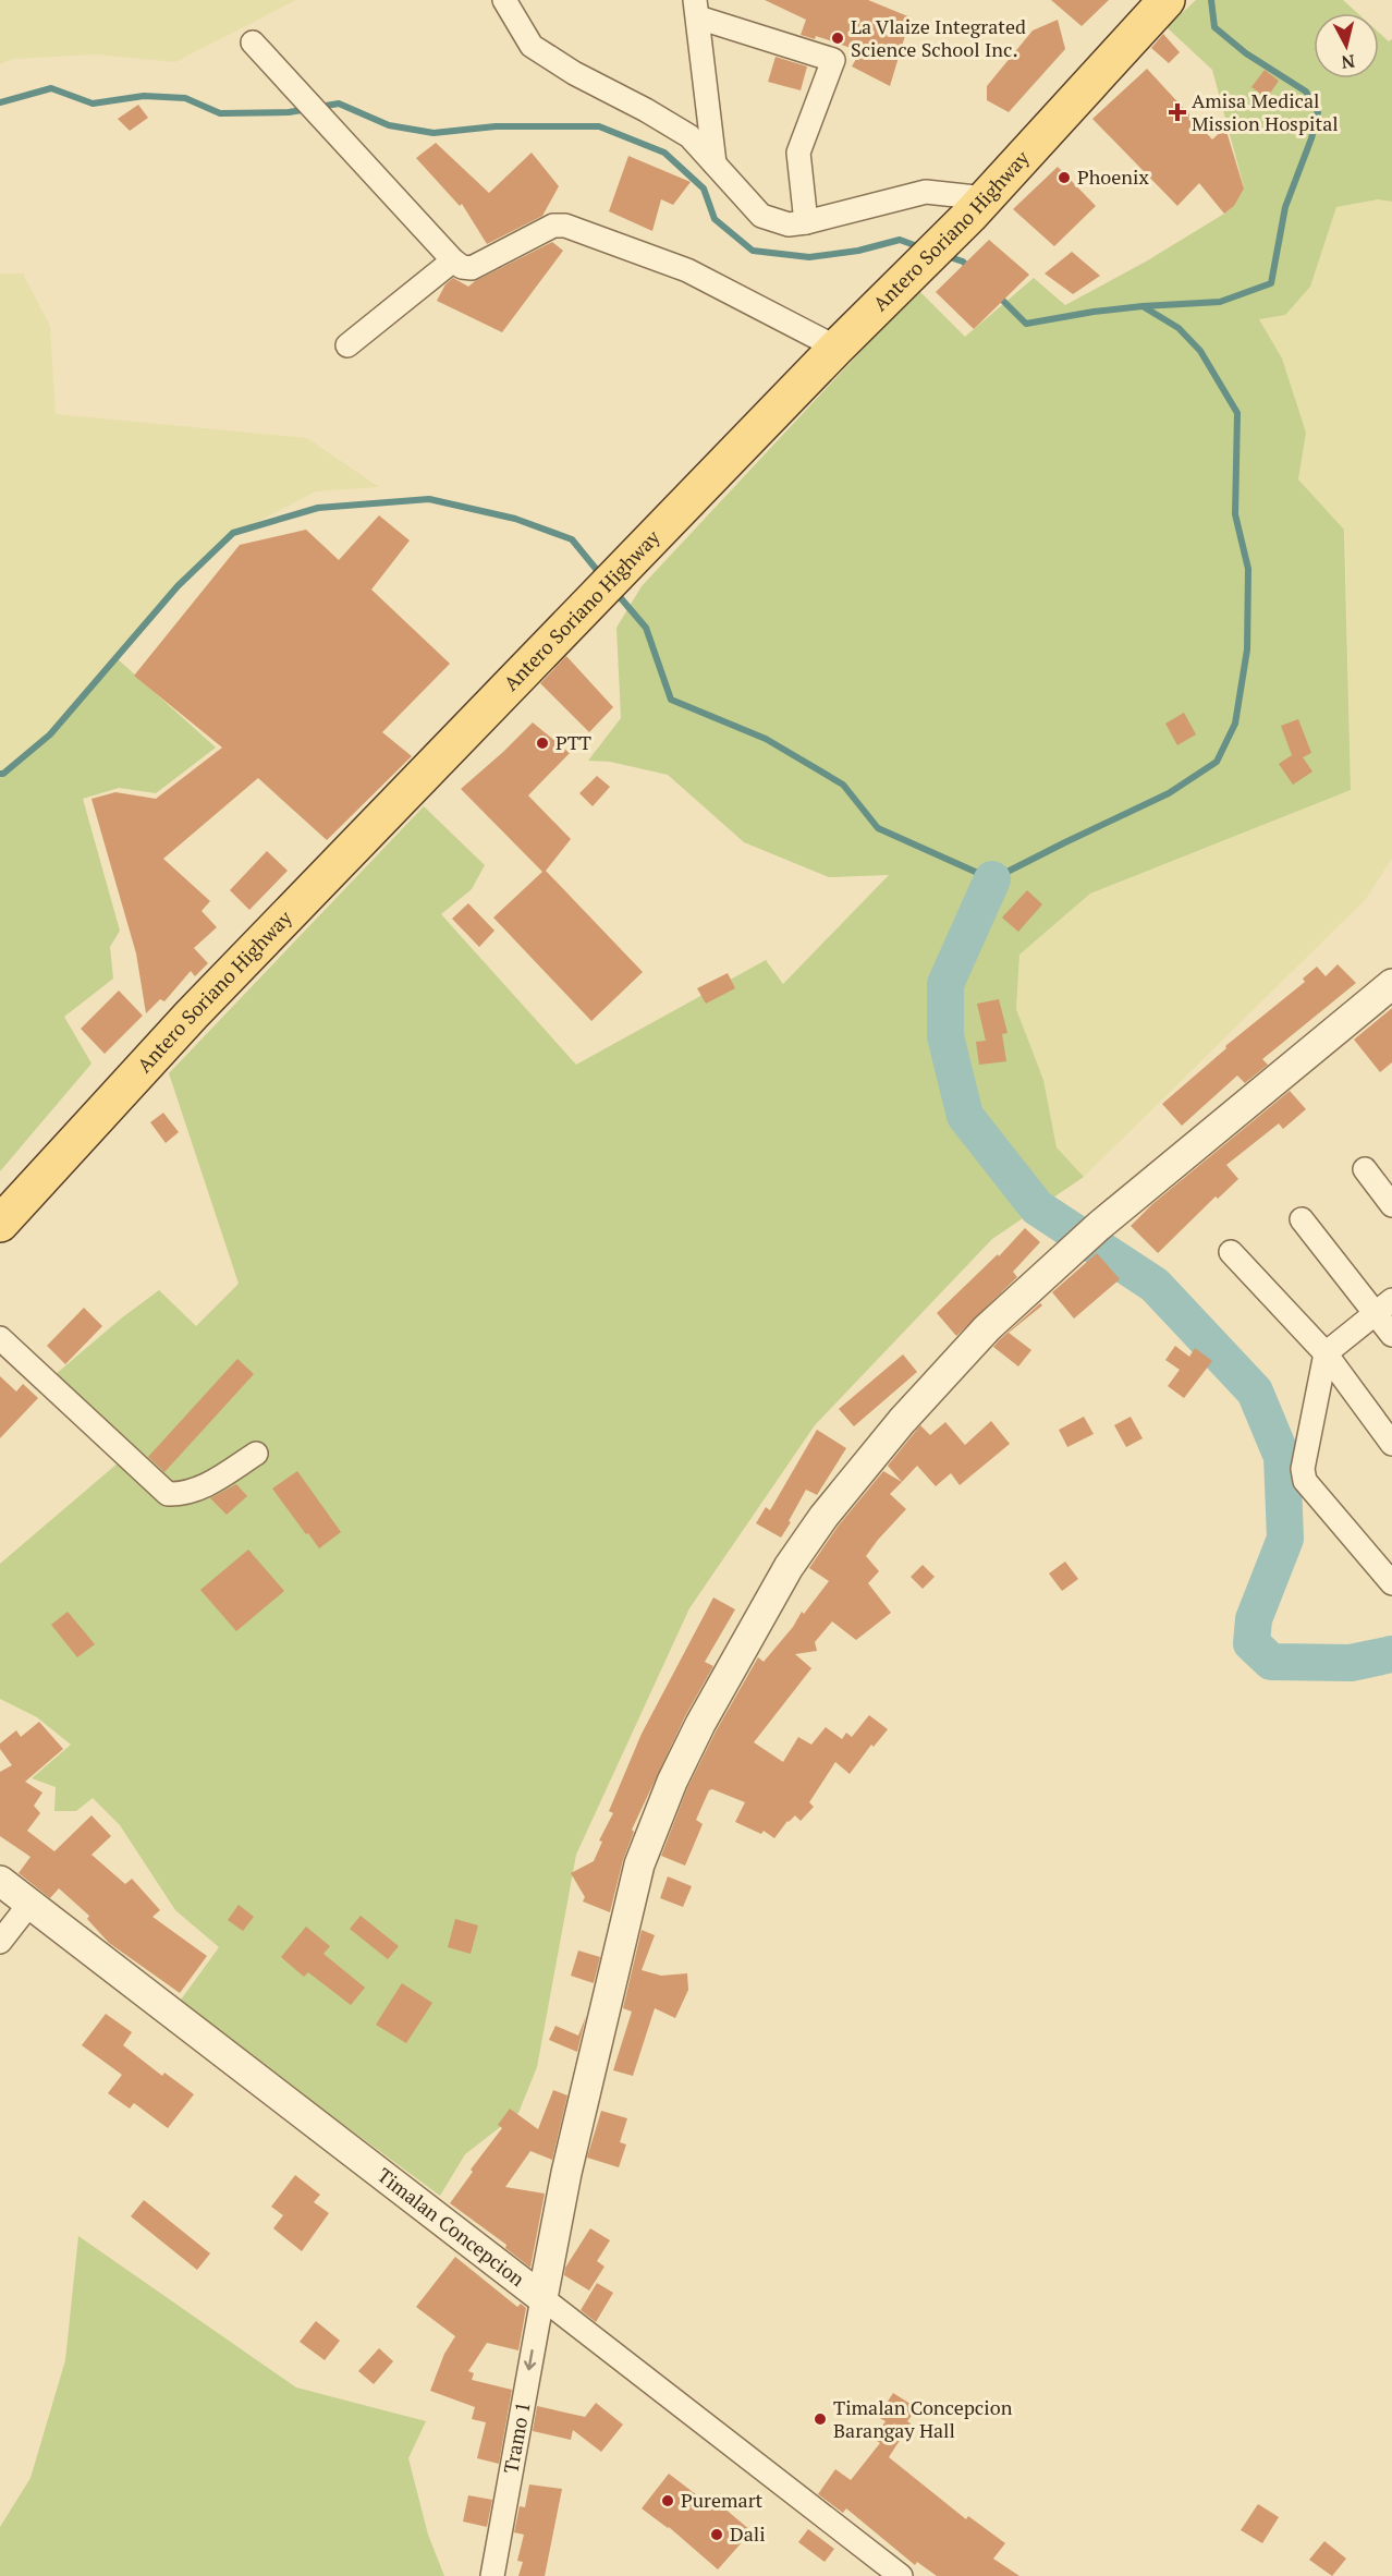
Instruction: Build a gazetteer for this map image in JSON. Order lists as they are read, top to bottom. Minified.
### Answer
{"streets":{"main road":["Antero Soriano Highway"],"street":["Timalan Concepcion","Tramo 1"]},"crossings":[["Timalan Concepcion","Tramo 1"]],"one_way":["Tramo 1"],"places":{"other":["La Vlaize Integrated Science School Inc.","Phoenix","PTT","Timalan Concepcion Barangay Hall","Puremart","Dali"],"health":["Amisa Medical Mission Hospital"]},"north":"bottom"}
